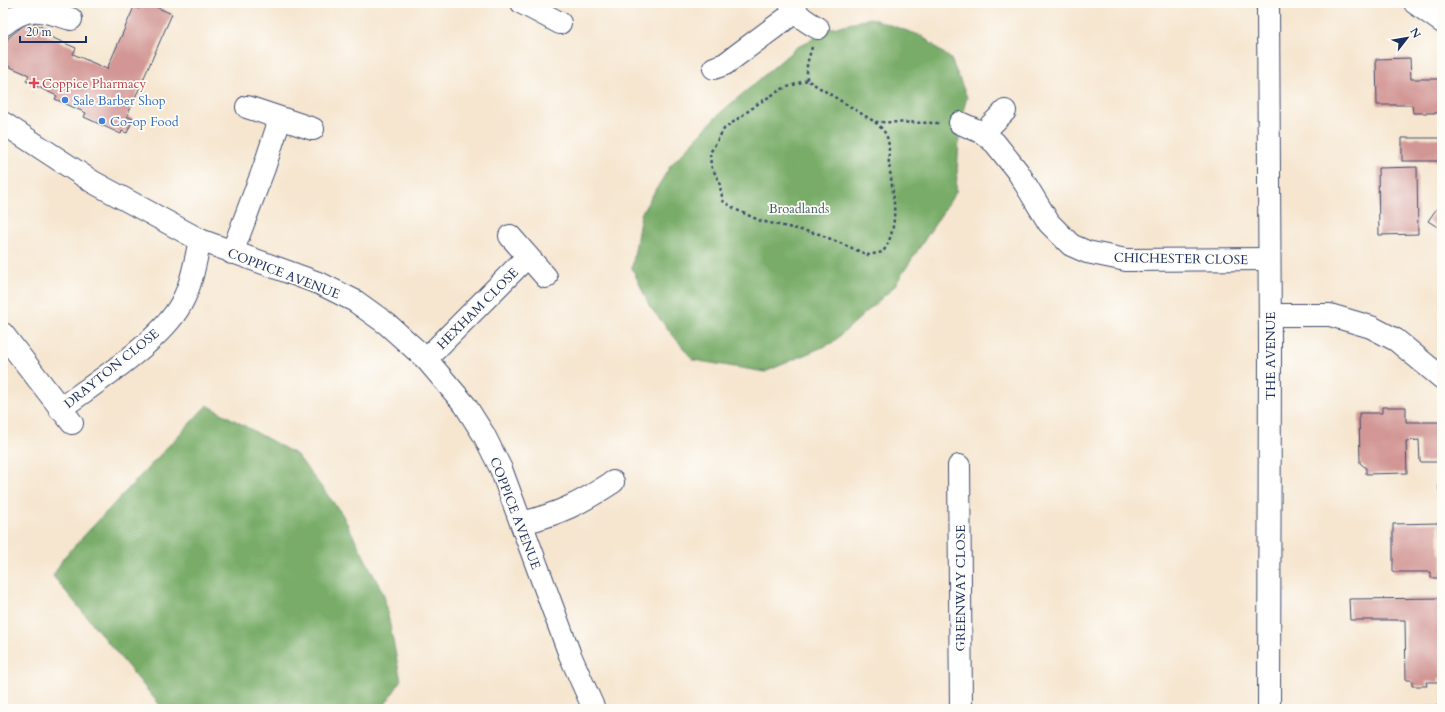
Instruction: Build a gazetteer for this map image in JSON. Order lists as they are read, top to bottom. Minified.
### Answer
{"streets":{"street":["CHICHESTER CLOSE","COPPICE AVENUE","HEXHAM CLOSE","THE AVENUE","DRAYTON CLOSE","GREENWAY CLOSE"]},"crossings":[["CHICHESTER CLOSE","THE AVENUE"],["COPPICE AVENUE","HEXHAM CLOSE"],["COPPICE AVENUE","DRAYTON CLOSE"]],"parks":["Broadlands"],"places":{"health":["Coppice Pharmacy"],"other":["Sale Barber Shop","Co-op Food"]},"scale_bar":"20 m","north":"top right"}
